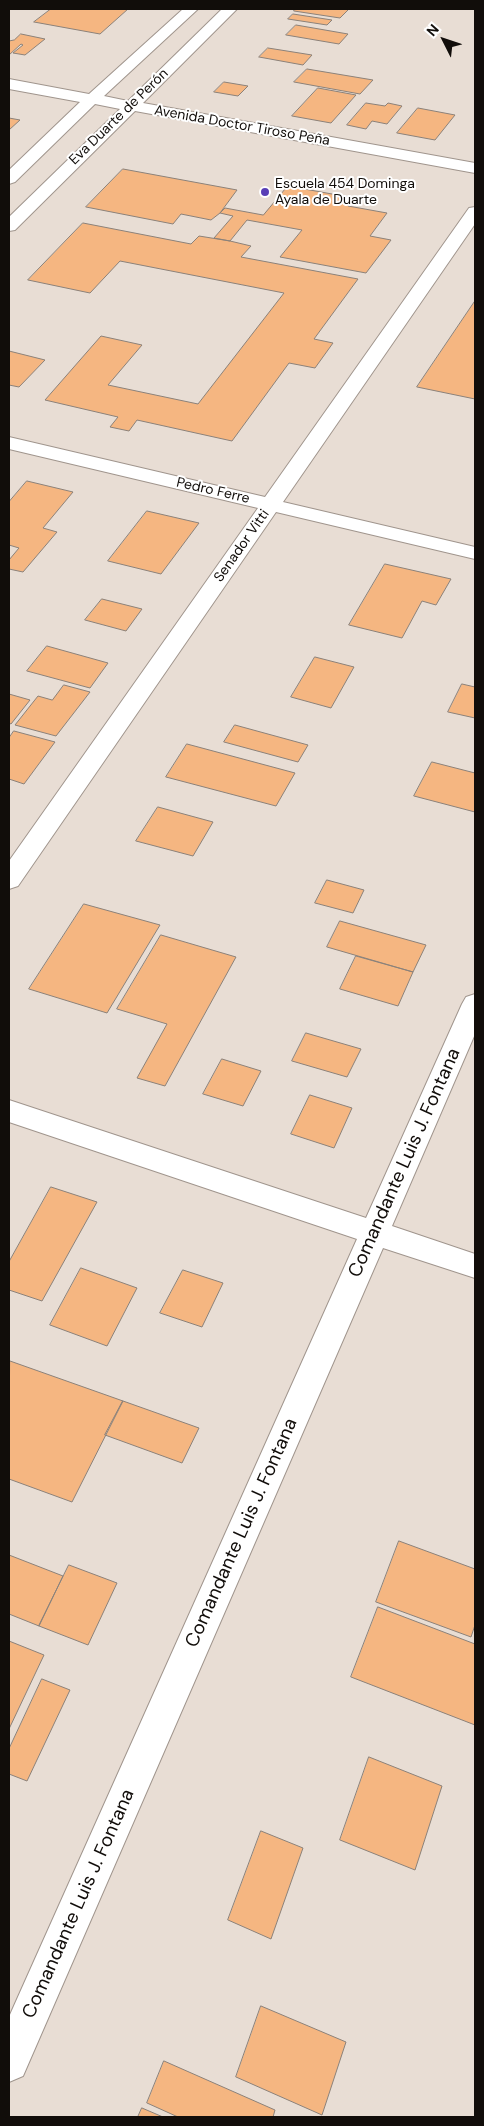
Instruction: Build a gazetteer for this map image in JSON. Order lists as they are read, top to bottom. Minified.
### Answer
{"streets":{"street":["Eva Duarte de Perón","Avenida Doctor Tiroso Peña","Pedro Ferre","Senador Vitti","Comandante Luis J. Fontana"]},"crossings":[["Eva Duarte de Perón","Avenida Doctor Tiroso Peña"],["Pedro Ferre","Senador Vitti"]],"places":["Escuela 454 Dominga Ayala de Duarte"],"north":"top left"}
